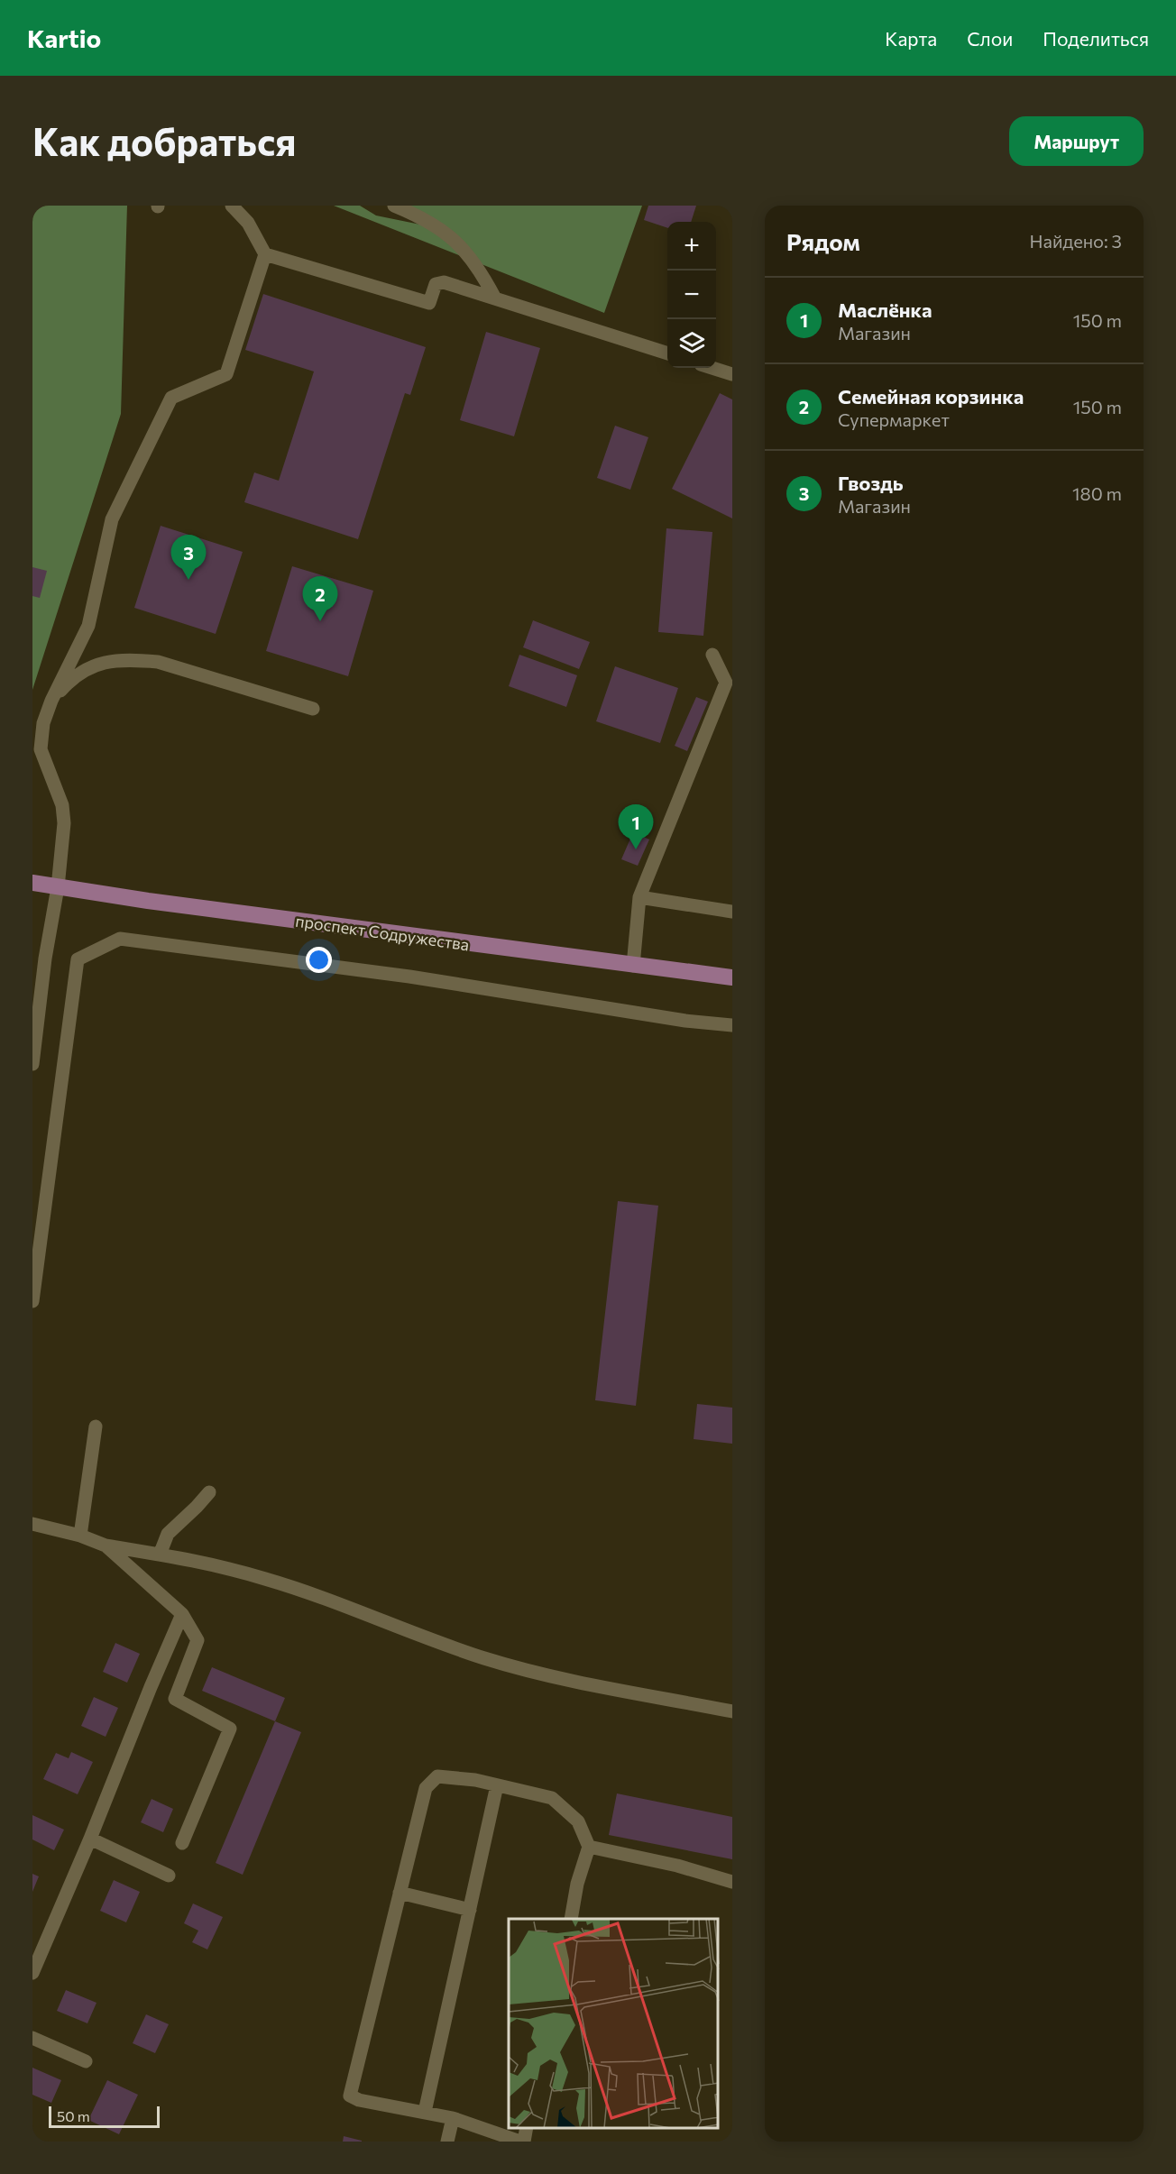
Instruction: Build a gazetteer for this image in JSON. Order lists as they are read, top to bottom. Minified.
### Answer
{"streets":{"main road":["проспект Содружества"]},"scale_bar":"50 m","page":{"header":"Kartio","nav":["Карта","Слои","Поделиться"],"buttons":"Маршрут","title":"Как добраться","heading":["Рядом","Найдено: 3"],"map_buttons":["+","−"],"list":[{"mark":"1","name":"Маслёнка","note":"Магазин","value":"150 m"},{"mark":"2","name":"Семейная корзинка","note":"Супермаркет","value":"150 m"},{"mark":"3","name":"Гвоздь","note":"Магазин","value":"180 m"}],"pins":["3","2","1"],"scale":"50 m"}}
